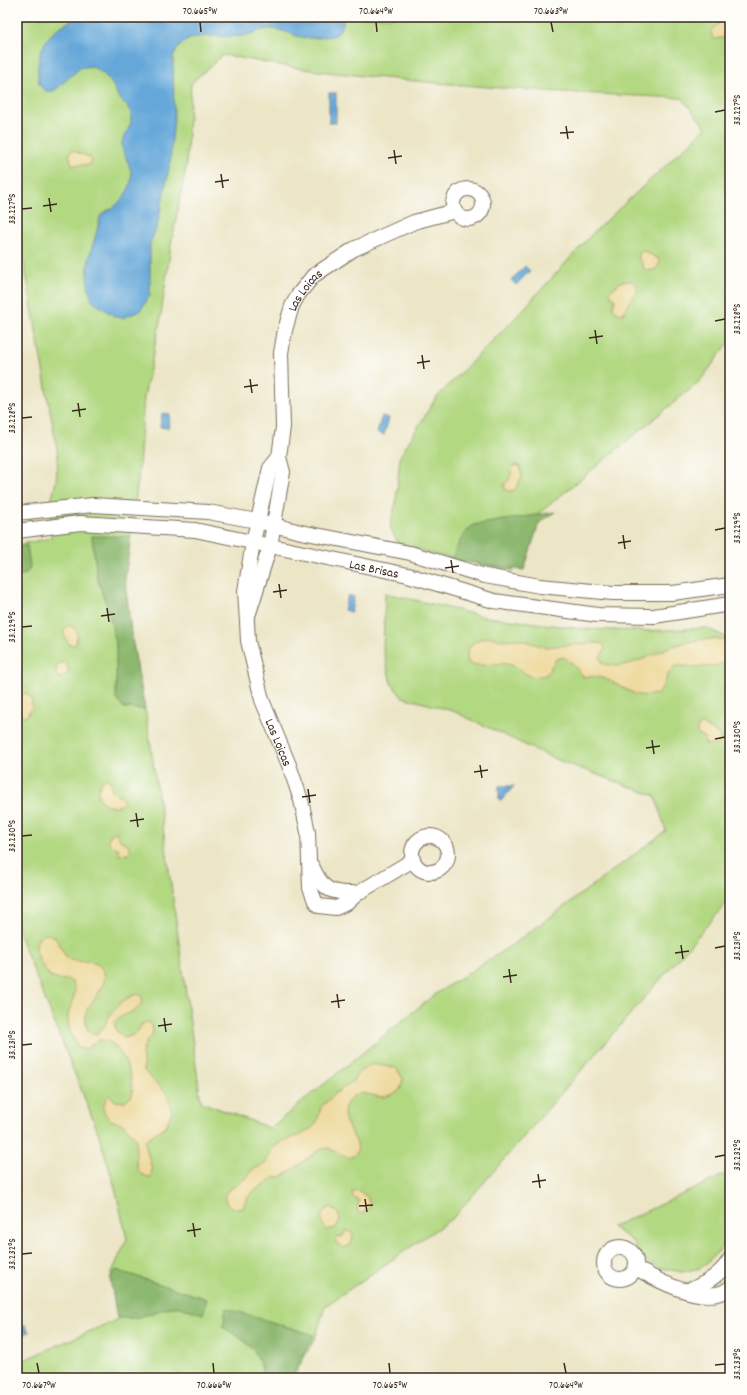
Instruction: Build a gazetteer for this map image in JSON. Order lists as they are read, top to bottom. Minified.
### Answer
{"streets":{"street":["Las Loicas","Las Brisas"]},"crossings":[["Las Loicas","Las Brisas"]],"coordinates":["70.665°W","70.664°W","70.663°W","33.227°S","33.228°S","33.229°S","33.230°S","33.231°S","33.232°S","33.233°S","70.667°W","70.666°W"]}
